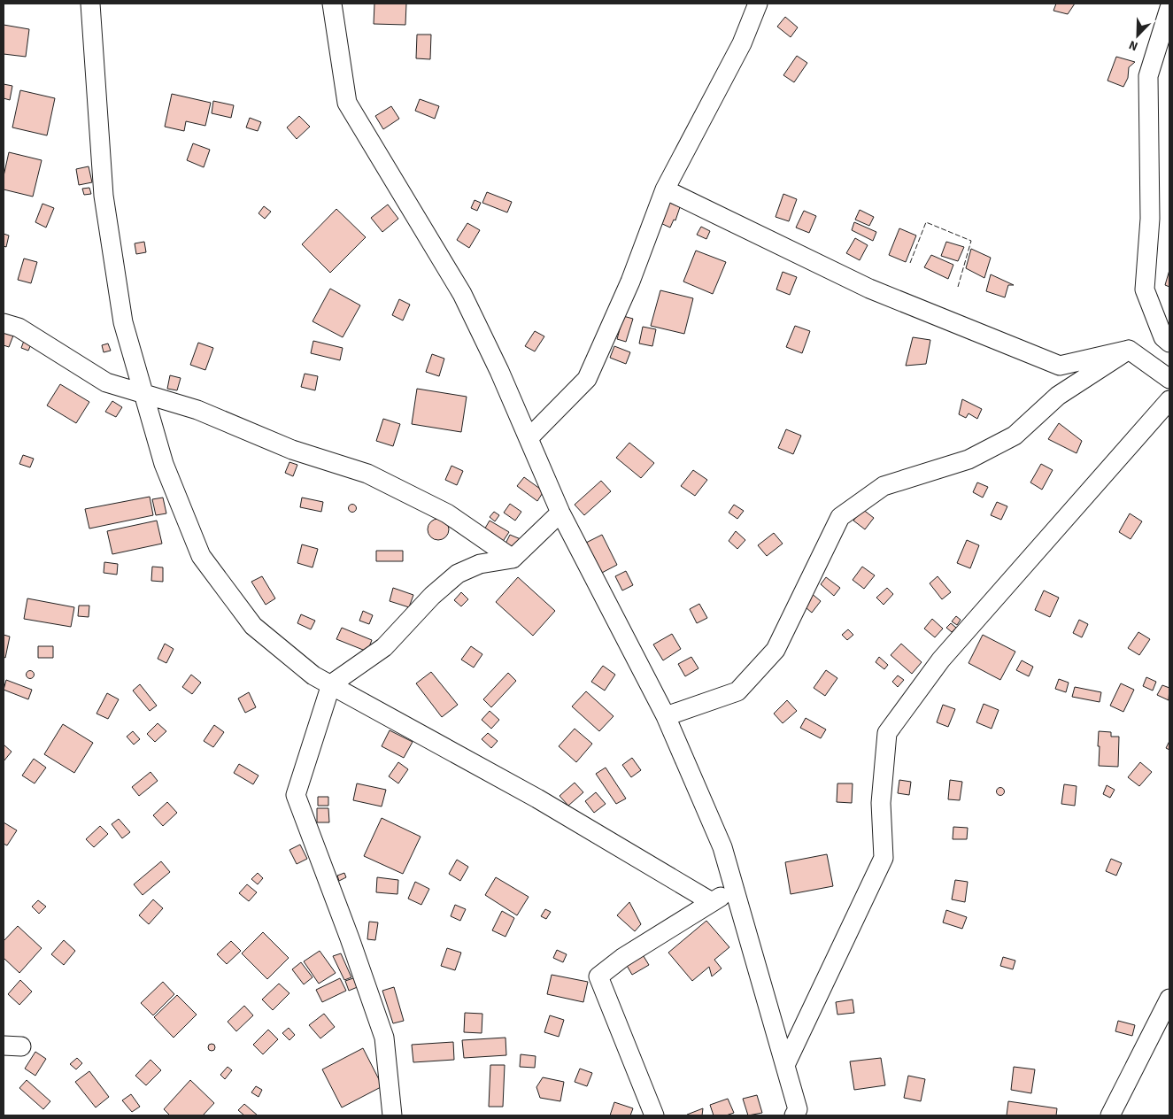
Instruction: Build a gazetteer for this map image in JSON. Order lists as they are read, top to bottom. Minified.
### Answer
{"north":"bottom left"}
